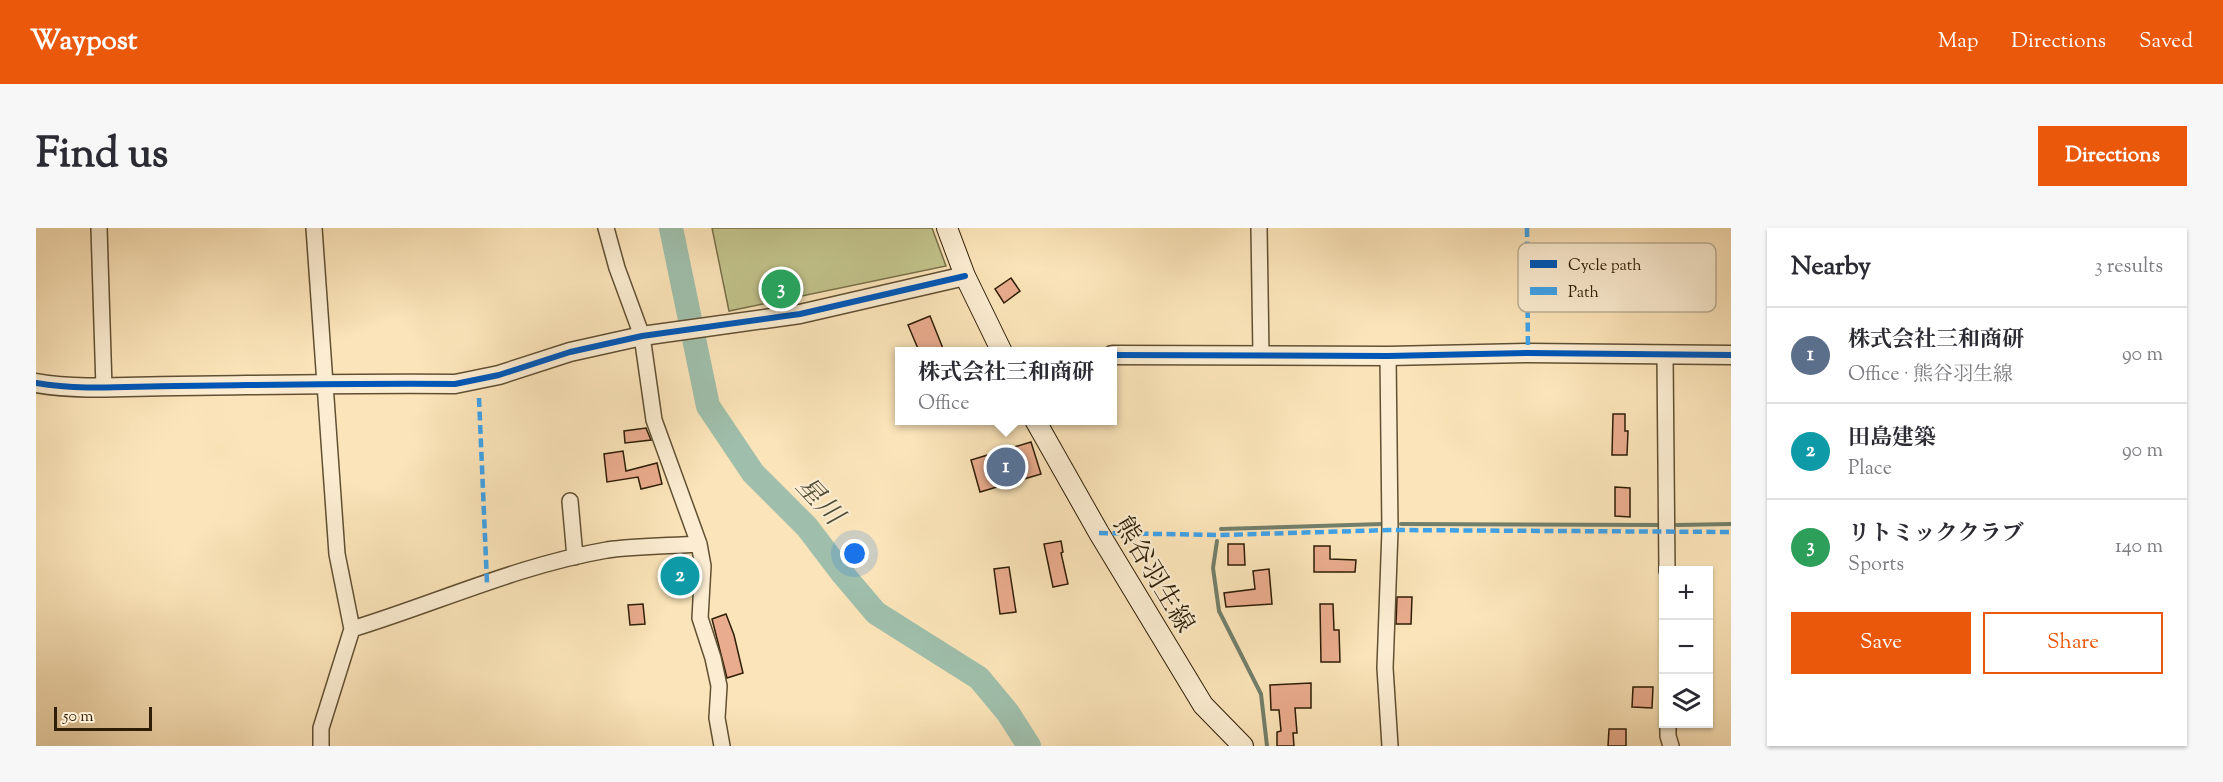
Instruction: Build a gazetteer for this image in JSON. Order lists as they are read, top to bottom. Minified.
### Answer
{"streets":{"main road":["熊谷羽生線"]},"water":["星川"],"legend":["Cycle path","Path"],"scale_bar":"50 m","page":{"header":"Waypost","nav":["Map","Directions","Saved"],"title":"Find us","buttons":["Directions",["Save","Share"]],"heading":["Nearby","3 results"],"pins":["3","1","2"],"list":[{"mark":"1","name":"株式会社三和商研","note":"Office · 熊谷羽生線","value":"90 m"},{"mark":"2","name":"田島建築","note":"Place","value":"90 m"},{"mark":"3","name":"リトミッククラブ","note":"Sports","value":"140 m"}],"popup":["株式会社三和商研","Office"],"map_buttons":["+","−"],"scale":"50 m"}}
